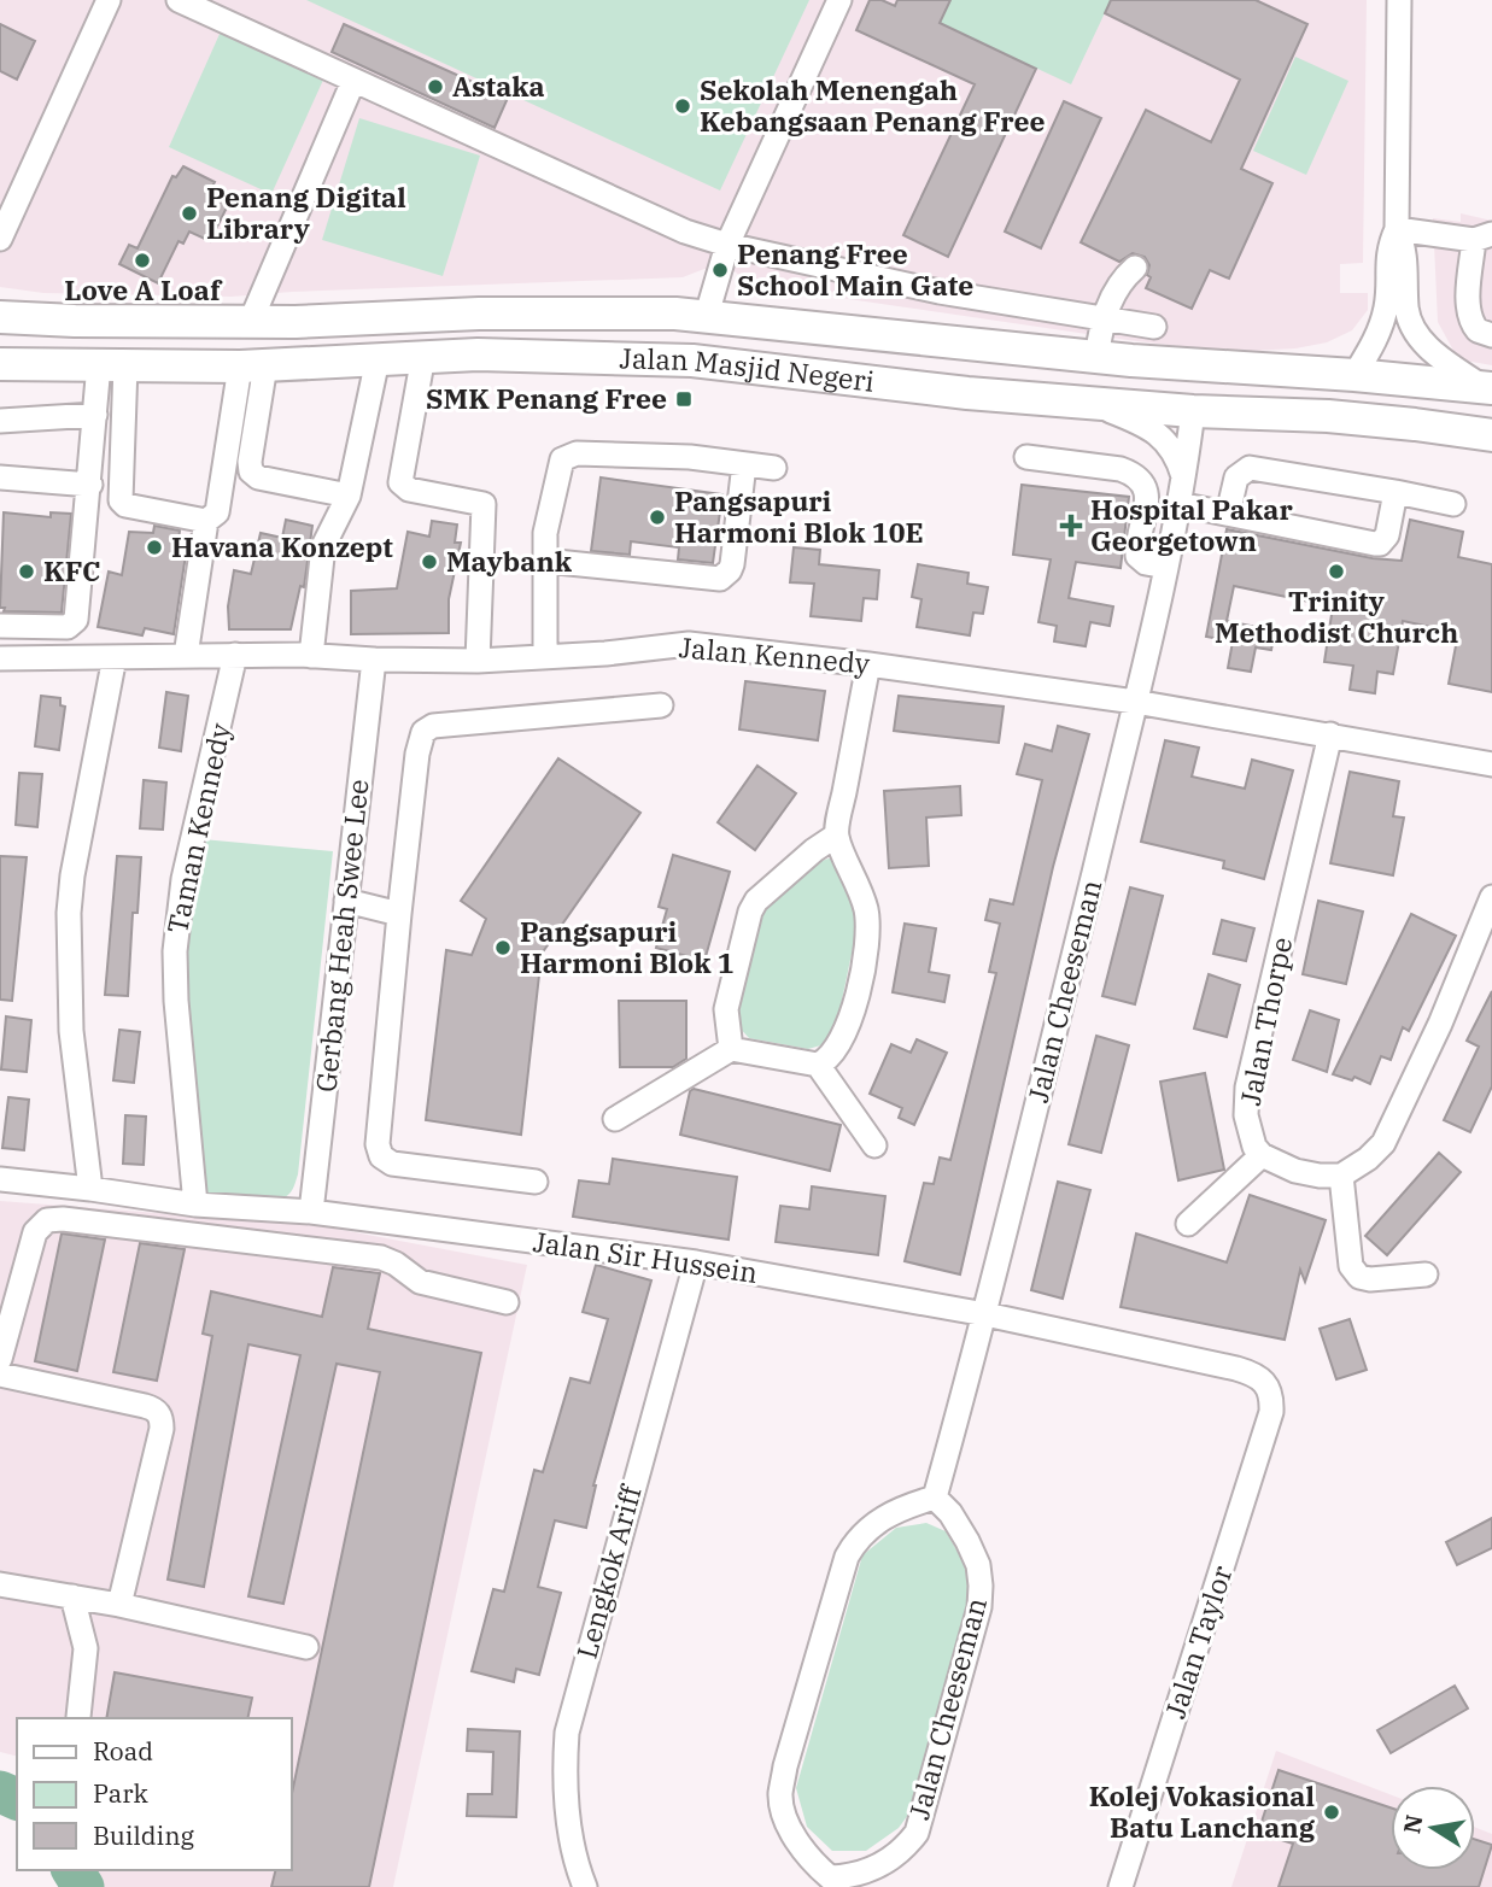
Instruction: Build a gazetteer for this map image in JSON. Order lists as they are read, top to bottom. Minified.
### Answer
{"streets":{"highway":["Jalan Masjid Negeri"],"street":["Jalan Kennedy","Taman Kennedy","Gerbang Heah Swee Lee","Jalan Cheeseman","Jalan Thorpe","Jalan Sir Hussein","Lengkok Ariff","Jalan Taylor"]},"crossings":[["Jalan Masjid Negeri","Jalan Cheeseman"],["Jalan Kennedy","Taman Kennedy"],["Jalan Kennedy","Gerbang Heah Swee Lee"],["Jalan Kennedy","Jalan Cheeseman"],["Jalan Kennedy","Jalan Thorpe"],["Taman Kennedy","Jalan Sir Hussein"],["Gerbang Heah Swee Lee","Jalan Sir Hussein"],["Jalan Cheeseman","Jalan Sir Hussein"],["Jalan Sir Hussein","Lengkok Ariff"],["Jalan Sir Hussein","Jalan Taylor"]],"places":{"other":["Astaka","Sekolah Menengah Kebangsaan Penang Free","Penang Digital Library","Love A Loaf","Penang Free School Main Gate","Pangsapuri Harmoni Blok 10E","Havana Konzept","Maybank","KFC","Trinity Methodist Church","Pangsapuri Harmoni Blok 1","Kolej Vokasional Batu Lanchang"],"transit":["SMK Penang Free"],"health":["Hospital Pakar Georgetown"]},"legend":["Road","Park","Building"],"north":"left"}
